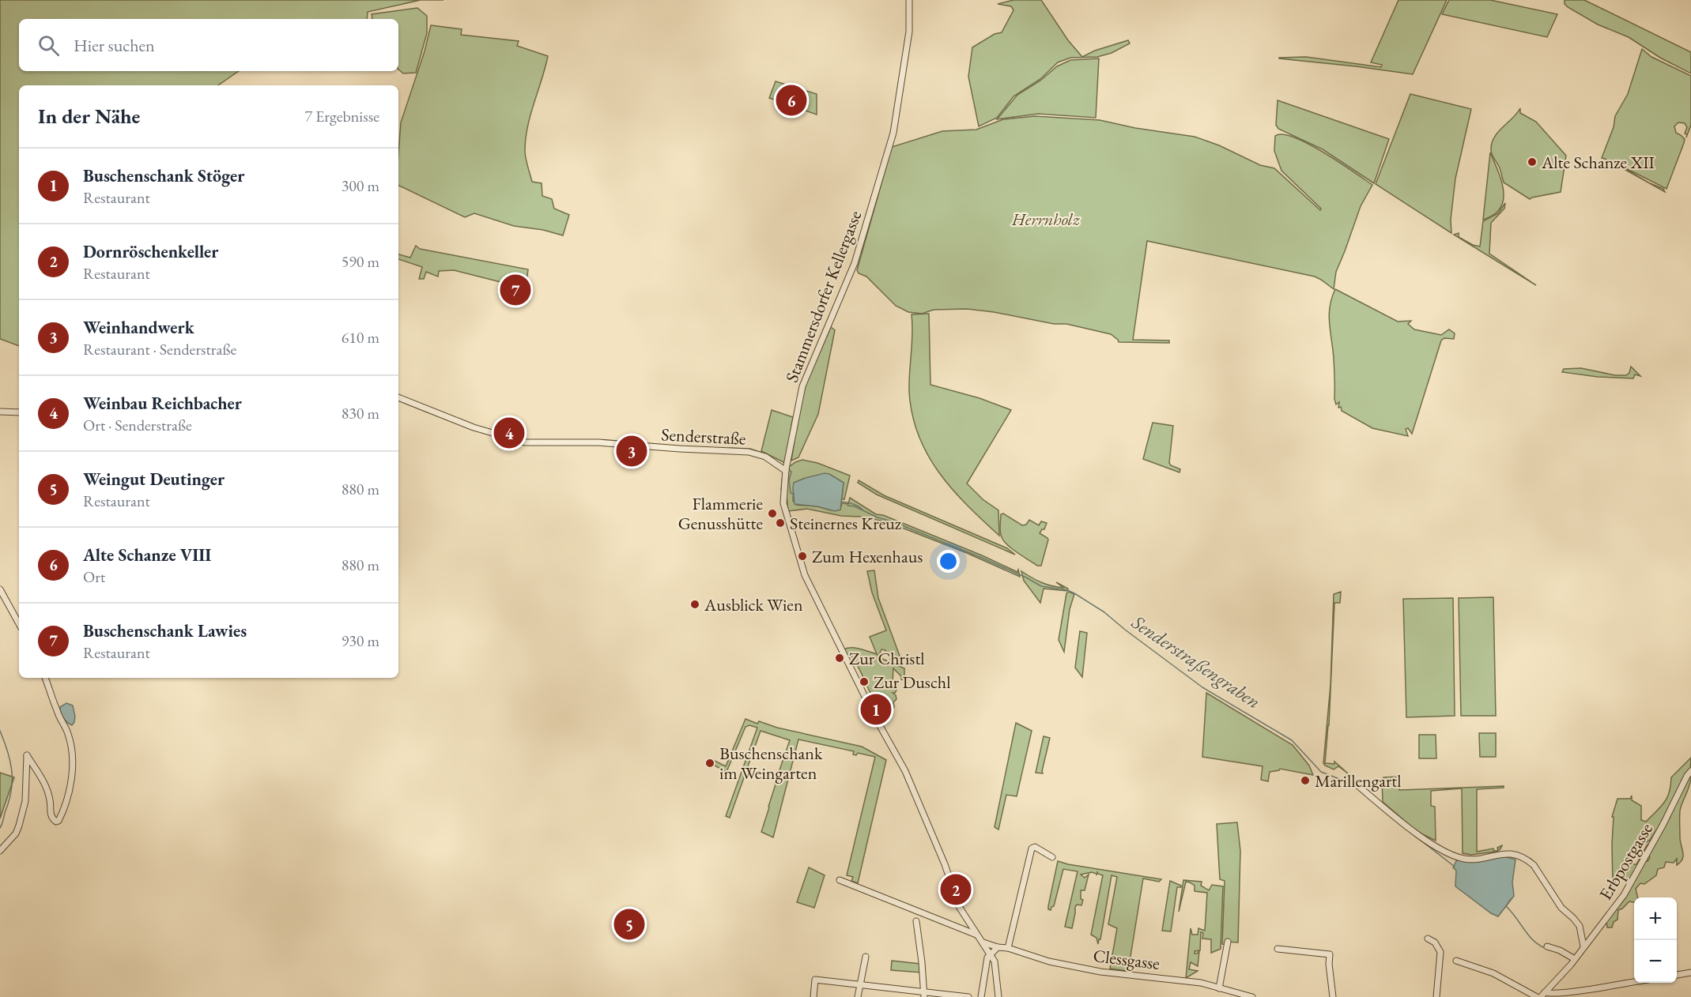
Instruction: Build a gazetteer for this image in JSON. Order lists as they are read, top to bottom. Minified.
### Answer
{"streets":{"street":["Stammersdorfer Kellergasse","Senderstraße","Erbpostgasse","Clessgasse"]},"crossings":[["Stammersdorfer Kellergasse","Senderstraße"],["Stammersdorfer Kellergasse","Clessgasse"]],"water":["Senderstraßengraben"],"parks":["Herrnholz"],"places":["Alte Schanze XII","Flammerie Genusshütte","Steinernes Kreuz","Zum Hexenhaus","Ausblick Wien","Zur Christl","Zur Duschl","Buschenschank im Weingarten","Marillengartl"],"page":{"search":"Hier suchen","pins":["6","7","4","3","1","2","5"],"heading":["In der Nähe","7 Ergebnisse"],"list":[{"mark":"1","name":"Buschenschank Stöger","note":"Restaurant","value":"300 m"},{"mark":"2","name":"Dornröschenkeller","note":"Restaurant","value":"590 m"},{"mark":"3","name":"Weinhandwerk","note":"Restaurant · Senderstraße","value":"610 m"},{"mark":"4","name":"Weinbau Reichbacher","note":"Ort · Senderstraße","value":"830 m"},{"mark":"5","name":"Weingut Deutinger","note":"Restaurant","value":"880 m"},{"mark":"6","name":"Alte Schanze VIII","note":"Ort","value":"880 m"},{"mark":"7","name":"Buschenschank Lawies","note":"Restaurant","value":"930 m"}],"map_buttons":["+","−"]}}
